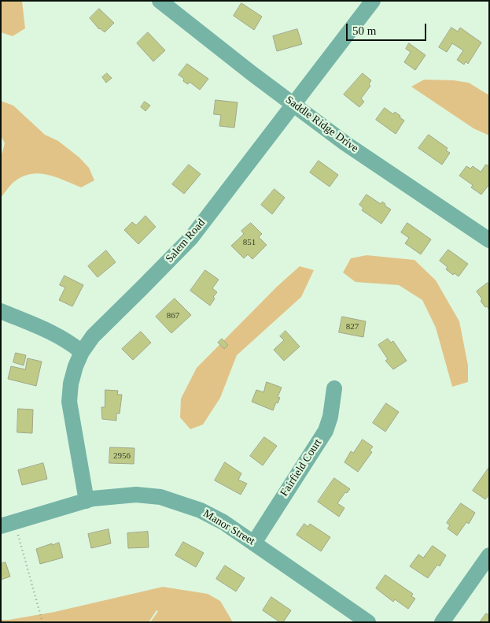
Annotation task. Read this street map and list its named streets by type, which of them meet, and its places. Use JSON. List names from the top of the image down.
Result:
{
  "streets": {
    "street": [
      "Saddle Ridge Drive",
      "Salem Road",
      "Fairfield Court",
      "Manor Street"
    ]
  },
  "crossings": [
    ["Saddle Ridge Drive", "Salem Road"],
    ["Salem Road", "Manor Street"],
    ["Fairfield Court", "Manor Street"]
  ],
  "house_numbers": [
    "851",
    "867",
    "827",
    "2956"
  ],
  "scale_bar": "50 m"
}
